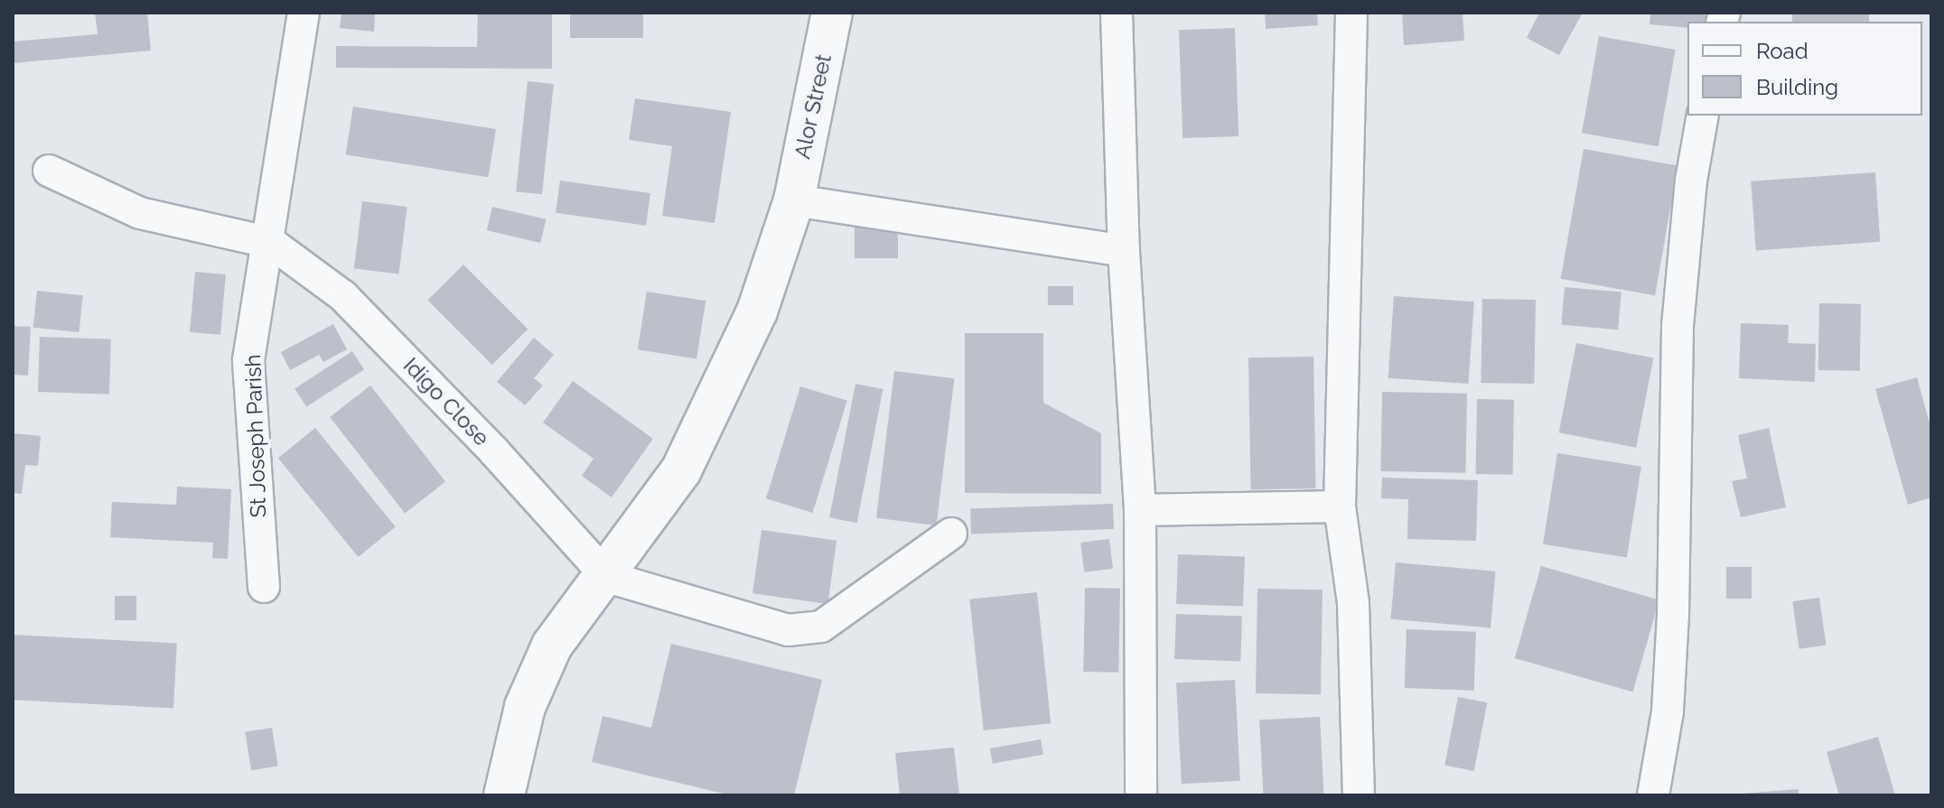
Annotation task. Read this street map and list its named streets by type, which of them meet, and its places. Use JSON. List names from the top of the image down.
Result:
{
  "streets": {
    "street": ["Alor Street", "Idigo Close", "St Joseph Parish"]
  },
  "crossings": [
    ["Alor Street", "Idigo Close"],
    ["Idigo Close", "St Joseph Parish"]
  ],
  "legend": ["Road", "Building"]
}
